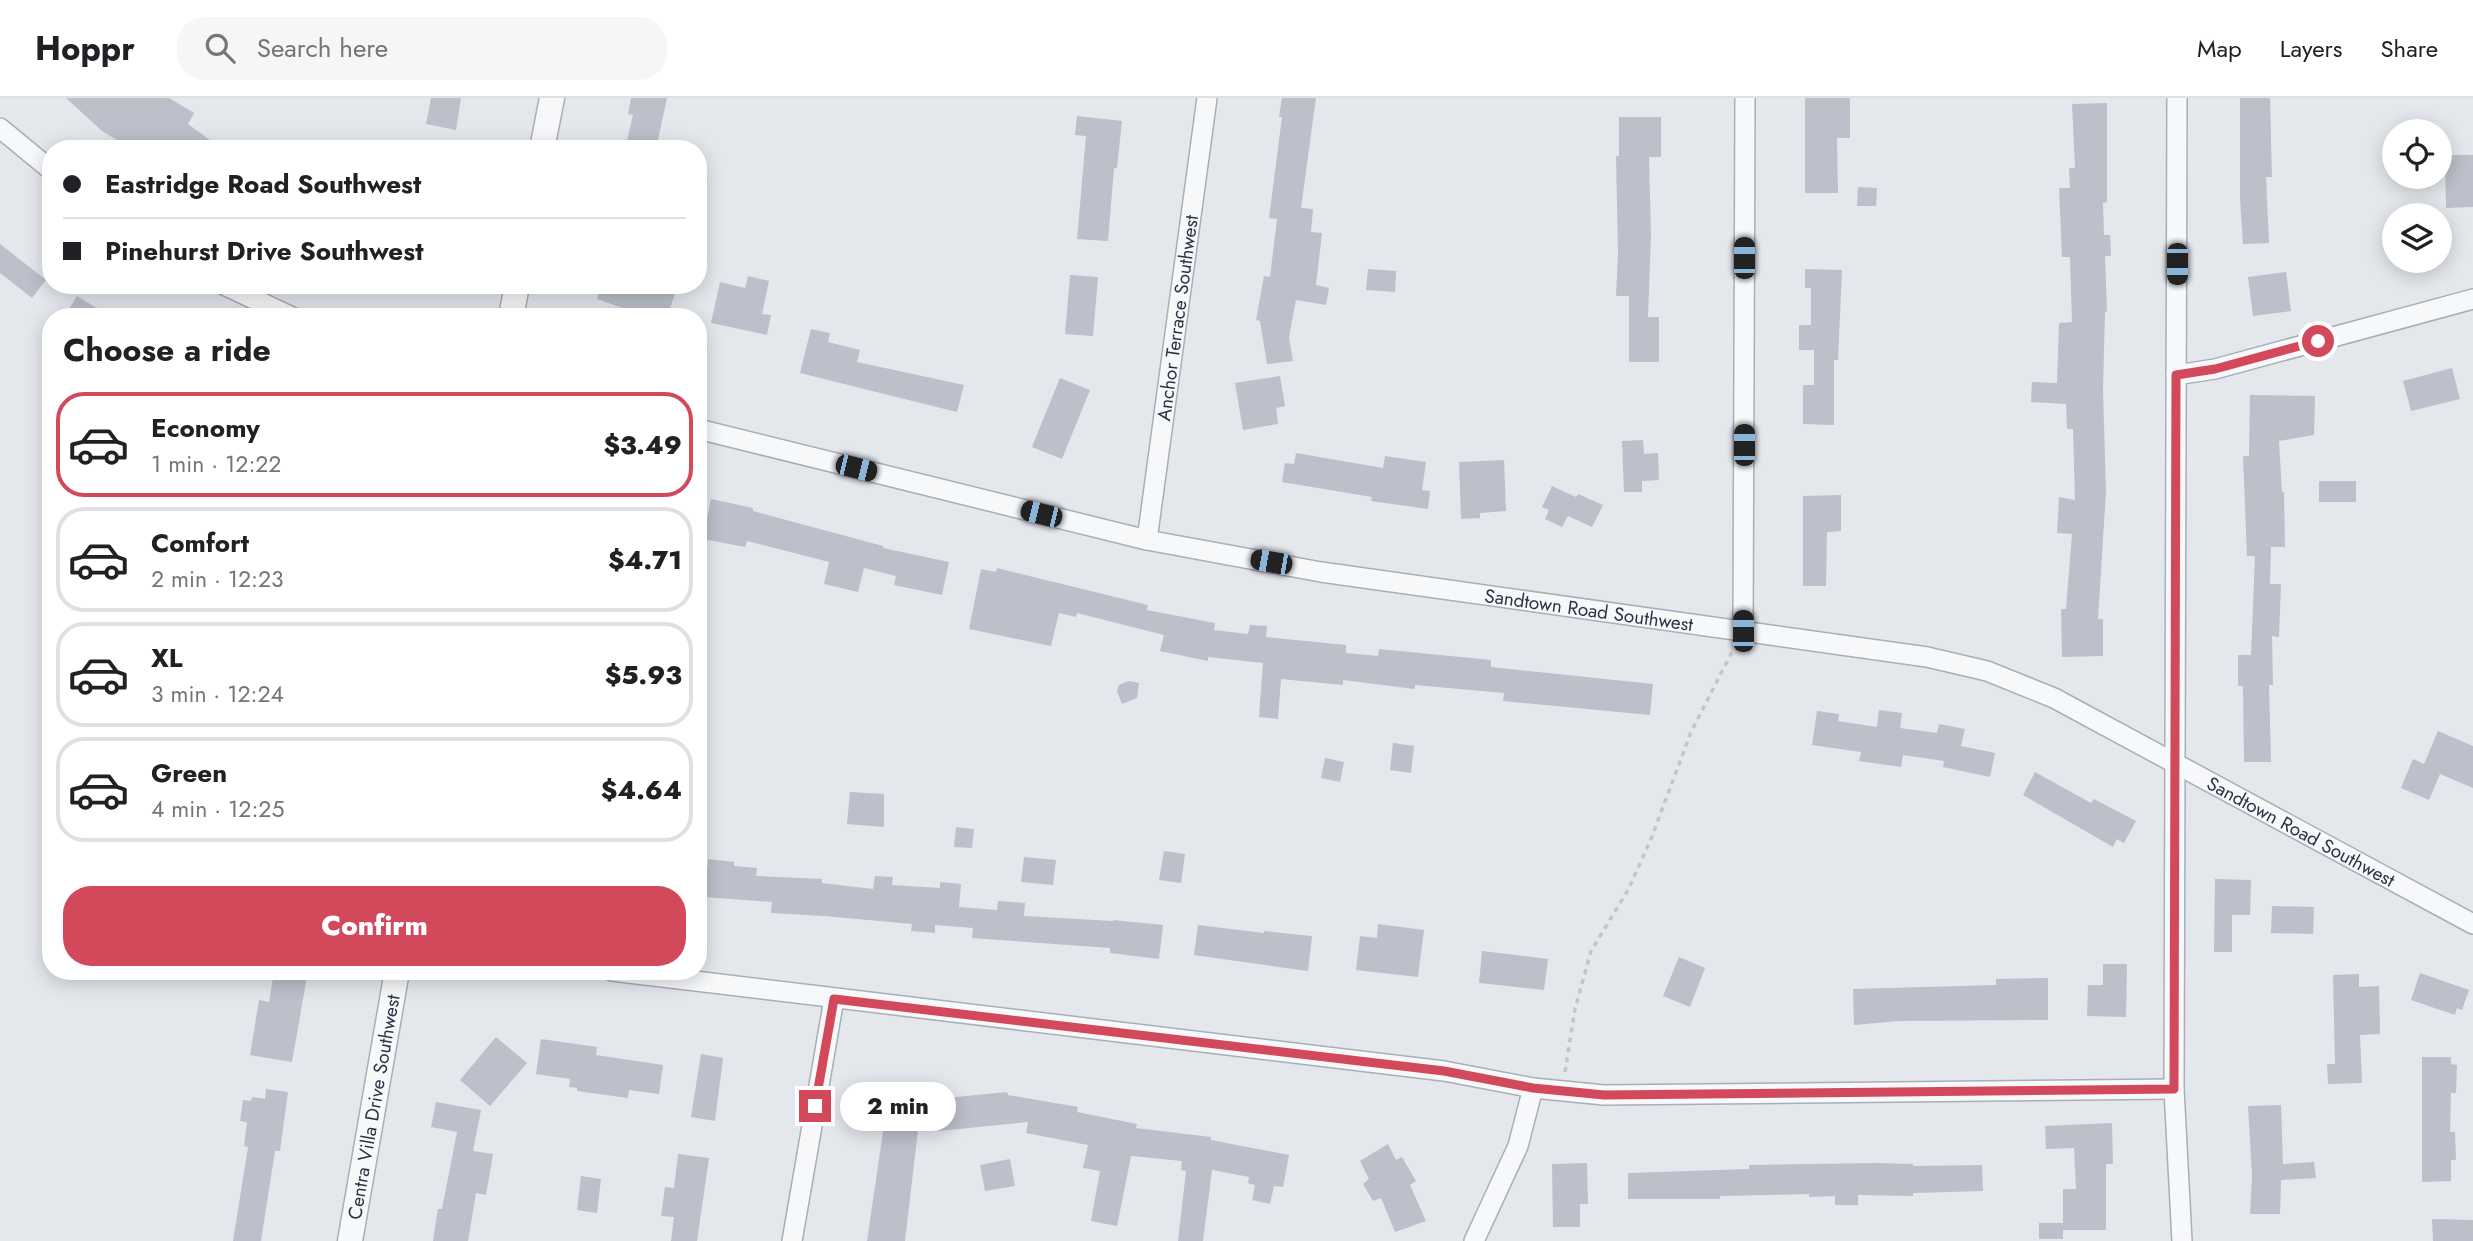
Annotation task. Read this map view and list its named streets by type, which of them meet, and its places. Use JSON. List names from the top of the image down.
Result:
{
  "streets": {
    "street": ["Anchor Terrace Southwest", "Sandtown Road Southwest", "Centra Villa Drive Southwest"]
  },
  "crossings": [
    ["Anchor Terrace Southwest", "Sandtown Road Southwest"]
  ],
  "page": {
    "header": "Hoppr",
    "search": "Search here",
    "nav": ["Map", "Layers", "Share"],
    "banner": ["Eastridge Road Southwest", "Pinehurst Drive Southwest"],
    "heading": "Choose a ride",
    "list": [
      {
        "name": "Economy",
        "note": "1 min · 12:22",
        "value": "$3.49"
      },
      {
        "name": "Comfort",
        "note": "2 min · 12:23",
        "value": "$4.71"
      },
      {
        "name": "XL",
        "note": "3 min · 12:24",
        "value": "$5.93"
      },
      {
        "name": "Green",
        "note": "4 min · 12:25",
        "value": "$4.64"
      }
    ],
    "buttons": "Confirm",
    "bubble": "2 min"
  }
}
